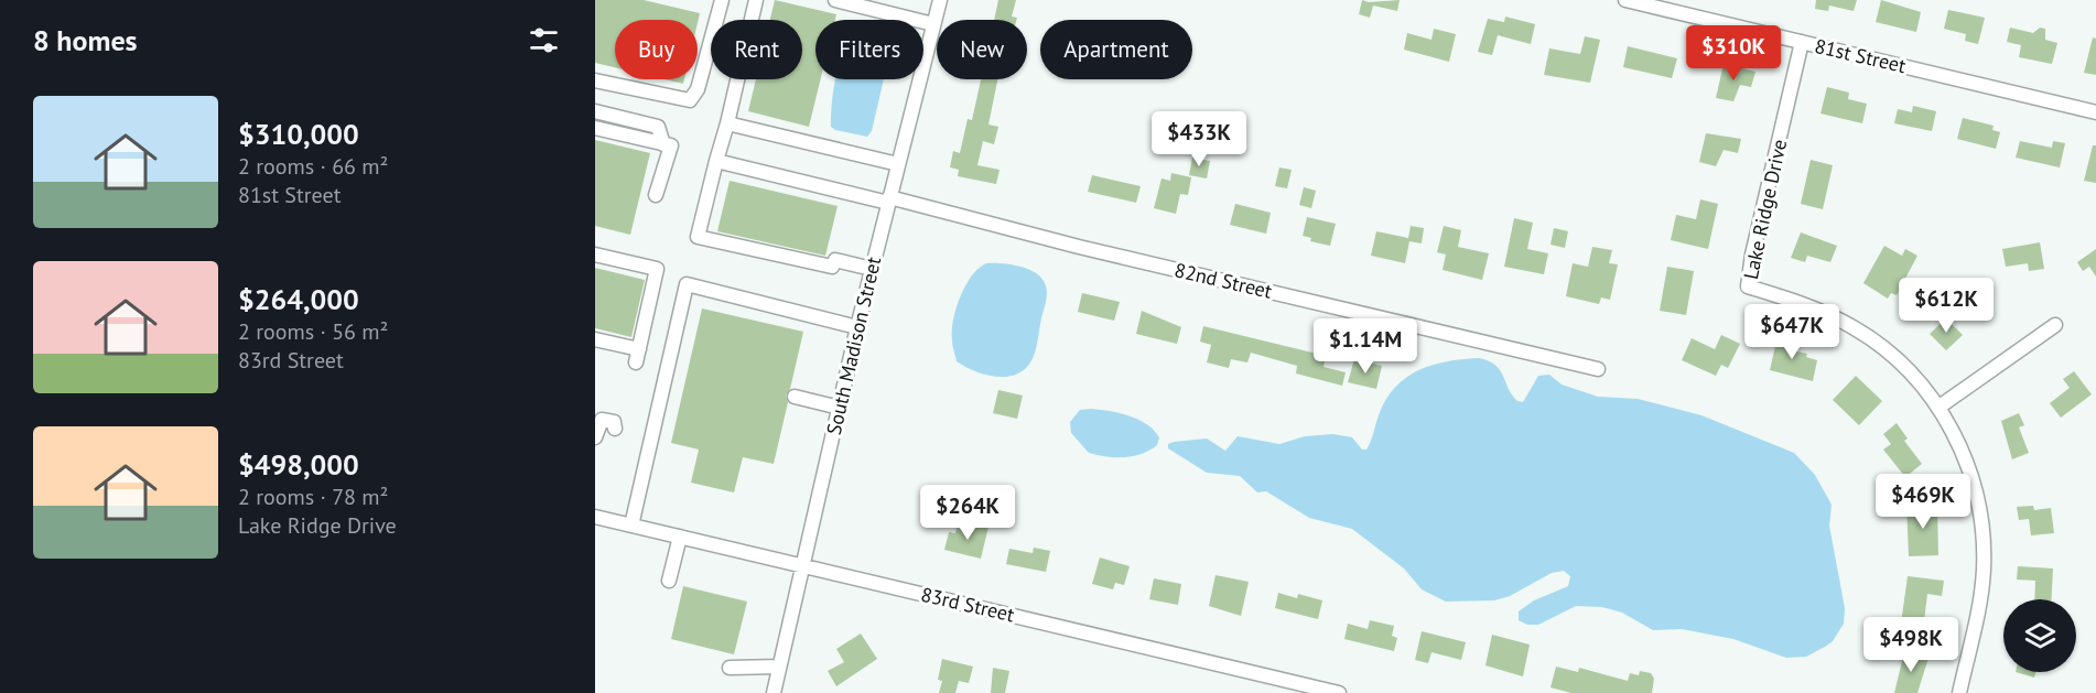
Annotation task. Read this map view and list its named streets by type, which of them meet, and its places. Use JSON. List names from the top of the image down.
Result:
{
  "streets": {
    "street": [
      "81st Street",
      "Lake Ridge Drive",
      "82nd Street",
      "South Madison Street",
      "83rd Street"
    ]
  },
  "crossings": [
    ["81st Street", "Lake Ridge Drive"],
    ["82nd Street", "South Madison Street"],
    ["South Madison Street", "83rd Street"]
  ],
  "page": {
    "heading": "8 homes",
    "chip": [
      "Buy",
      "Rent",
      "Filters",
      "New",
      "Apartment"
    ],
    "price": [
      "$310K",
      "$433K",
      "$612K",
      "$647K",
      "$1.14M",
      "$469K",
      "$264K",
      "$498K"
    ],
    "list": [
      {
        "name": "$310,000",
        "note": "2 rooms · 66 m² · 81st Street"
      },
      {
        "name": "$264,000",
        "note": "2 rooms · 56 m² · 83rd Street"
      },
      {
        "name": "$498,000",
        "note": "2 rooms · 78 m² · Lake Ridge Drive"
      }
    ]
  }
}
